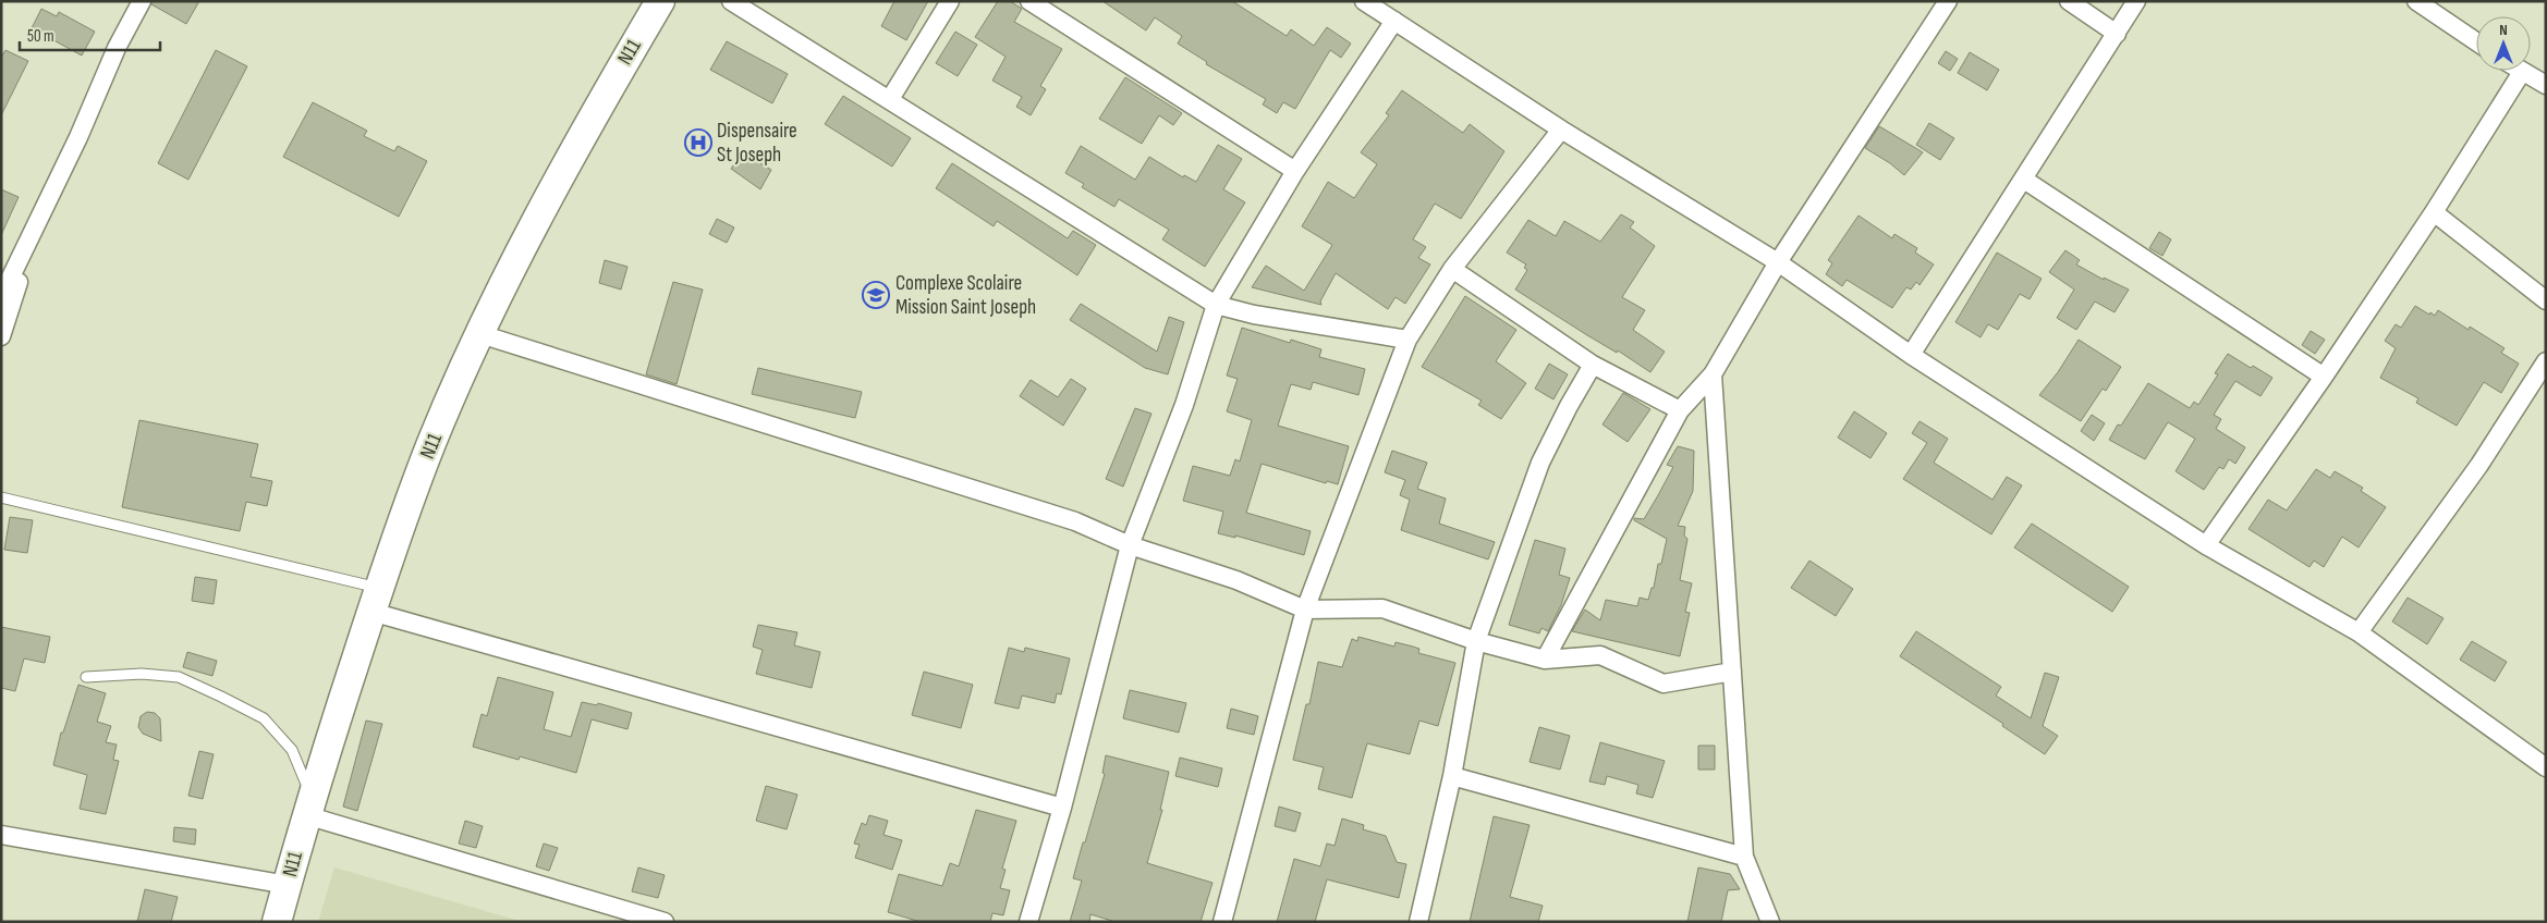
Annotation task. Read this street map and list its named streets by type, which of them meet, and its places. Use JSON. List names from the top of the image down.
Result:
{
  "streets": {
    "main road": ["N11"]
  },
  "places": {
    "hospital": ["Dispensaire St Joseph"],
    "school or university": ["Complexe Scolaire Mission Saint Joseph"]
  },
  "scale_bar": "50 m",
  "north": "top"
}
